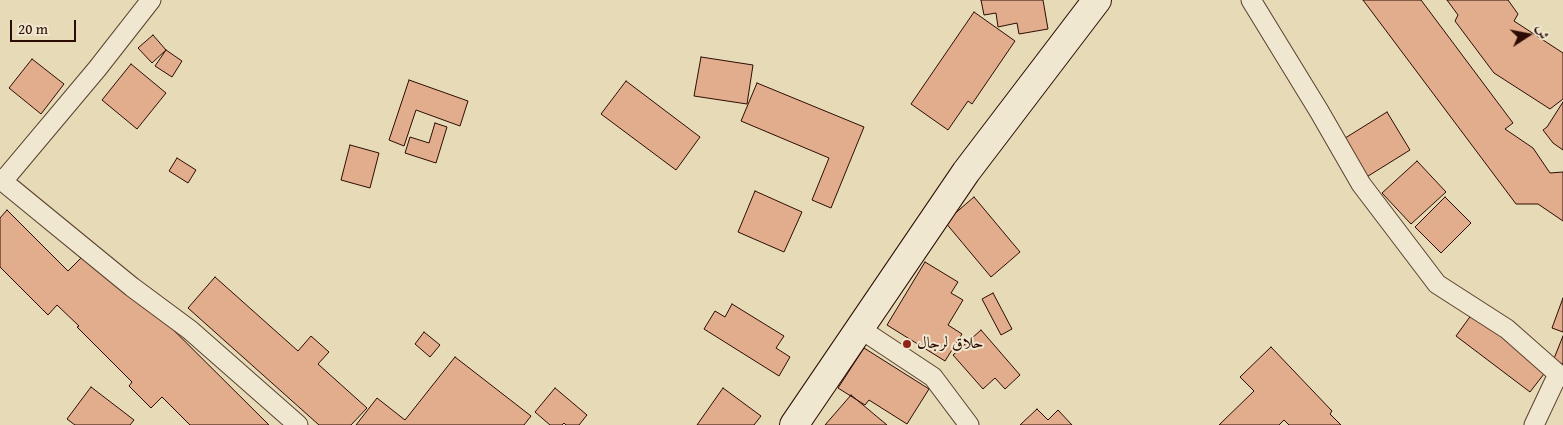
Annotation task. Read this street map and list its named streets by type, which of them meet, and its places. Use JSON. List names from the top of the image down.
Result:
{
  "places": ["حلاق لرجال"],
  "scale_bar": "20 m",
  "north": "right"
}
